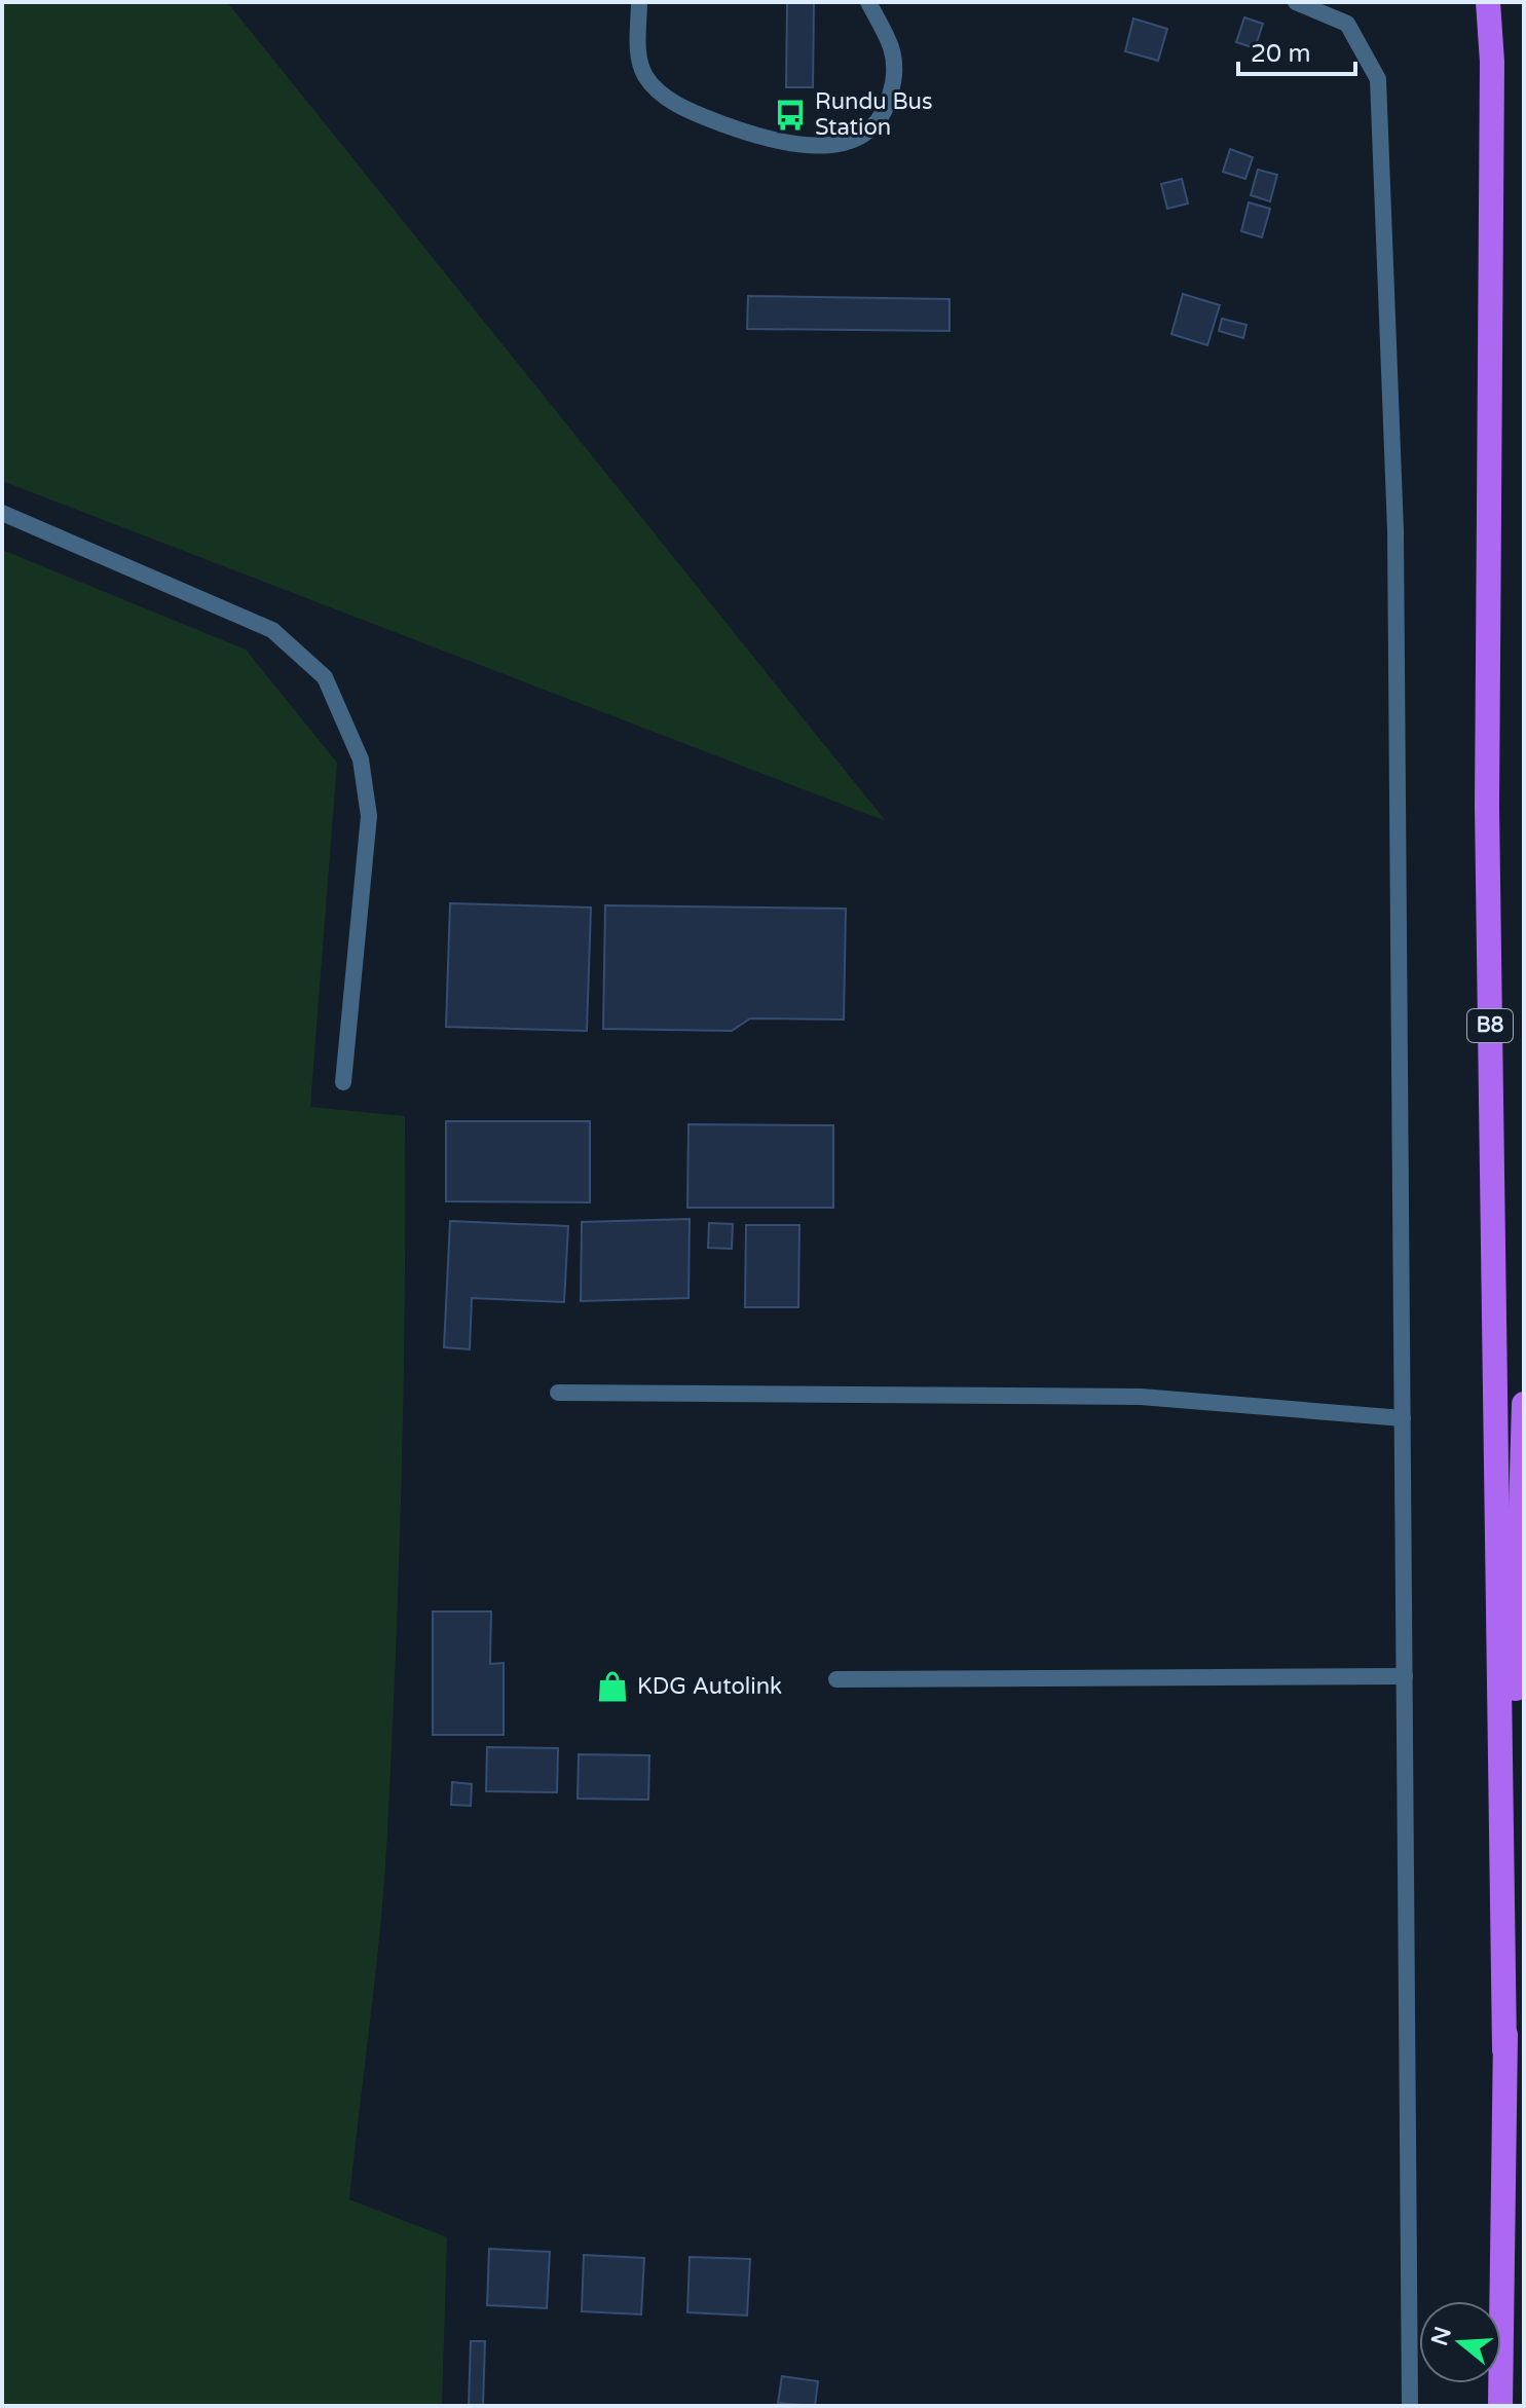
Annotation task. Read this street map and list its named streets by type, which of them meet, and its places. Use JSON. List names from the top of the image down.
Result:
{
  "streets": {
    "highway": ["B8"]
  },
  "places": {
    "bus stop": ["Rundu Bus Station"],
    "shop": ["KDG Autolink"]
  },
  "scale_bar": "20 m",
  "north": "left"
}
